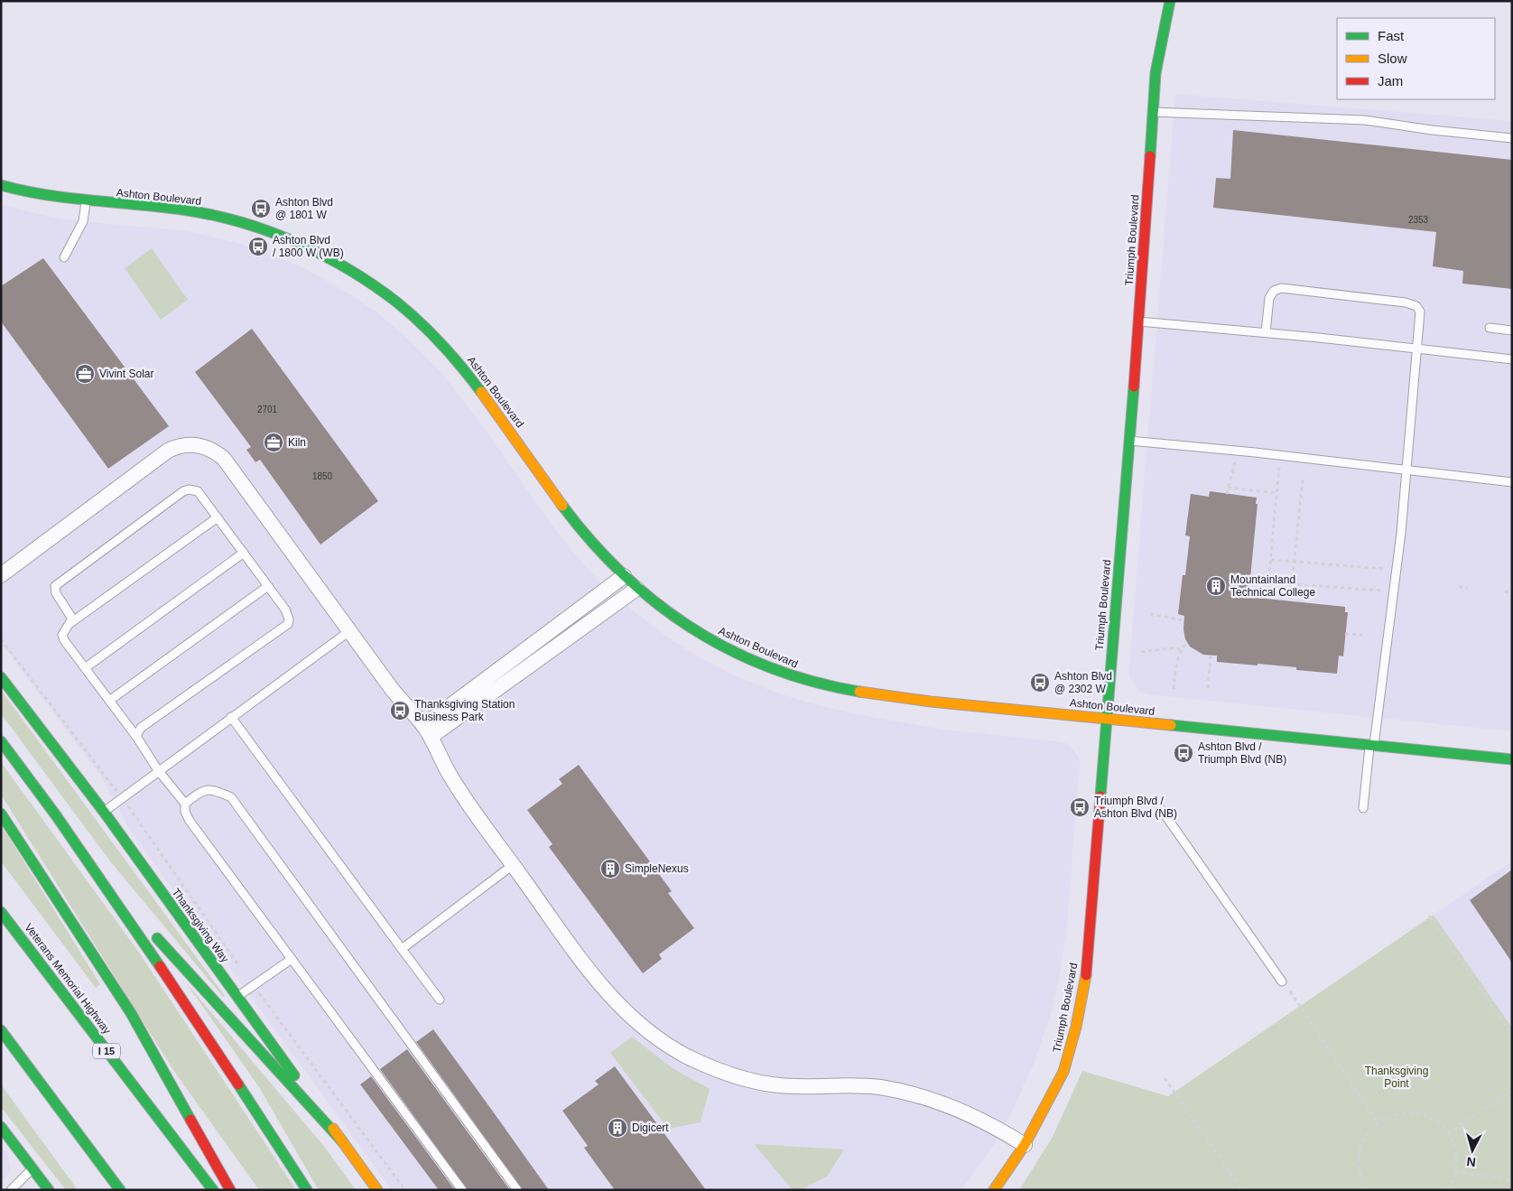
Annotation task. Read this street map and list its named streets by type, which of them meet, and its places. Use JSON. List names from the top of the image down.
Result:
{
  "streets": {
    "main road": [
      "Ashton Boulevard",
      "Triumph Boulevard",
      "Thanksgiving Way",
      "Veterans Memorial Highway",
      "I 15"
    ]
  },
  "crossings": [
    ["Ashton Boulevard", "Triumph Boulevard"]
  ],
  "parks": ["Thanksgiving Point"],
  "places": {
    "bus stop": [
      "Ashton Blvd @ 1801 W",
      "Ashton Blvd / 1800 W (WB)",
      "Ashton Blvd @ 2302 W",
      "Thanksgiving Station Business Park",
      "Ashton Blvd / Triumph Blvd (NB)",
      "Triumph Blvd / Ashton Blvd (NB)"
    ],
    "office": ["Vivint Solar", "Kiln"],
    "building": ["Mountainland Technical College", "SimpleNexus", "Digicert"]
  },
  "house_numbers": ["2353", "2701", "1850"],
  "legend": ["Fast", "Slow", "Jam"],
  "north": "bottom"
}
